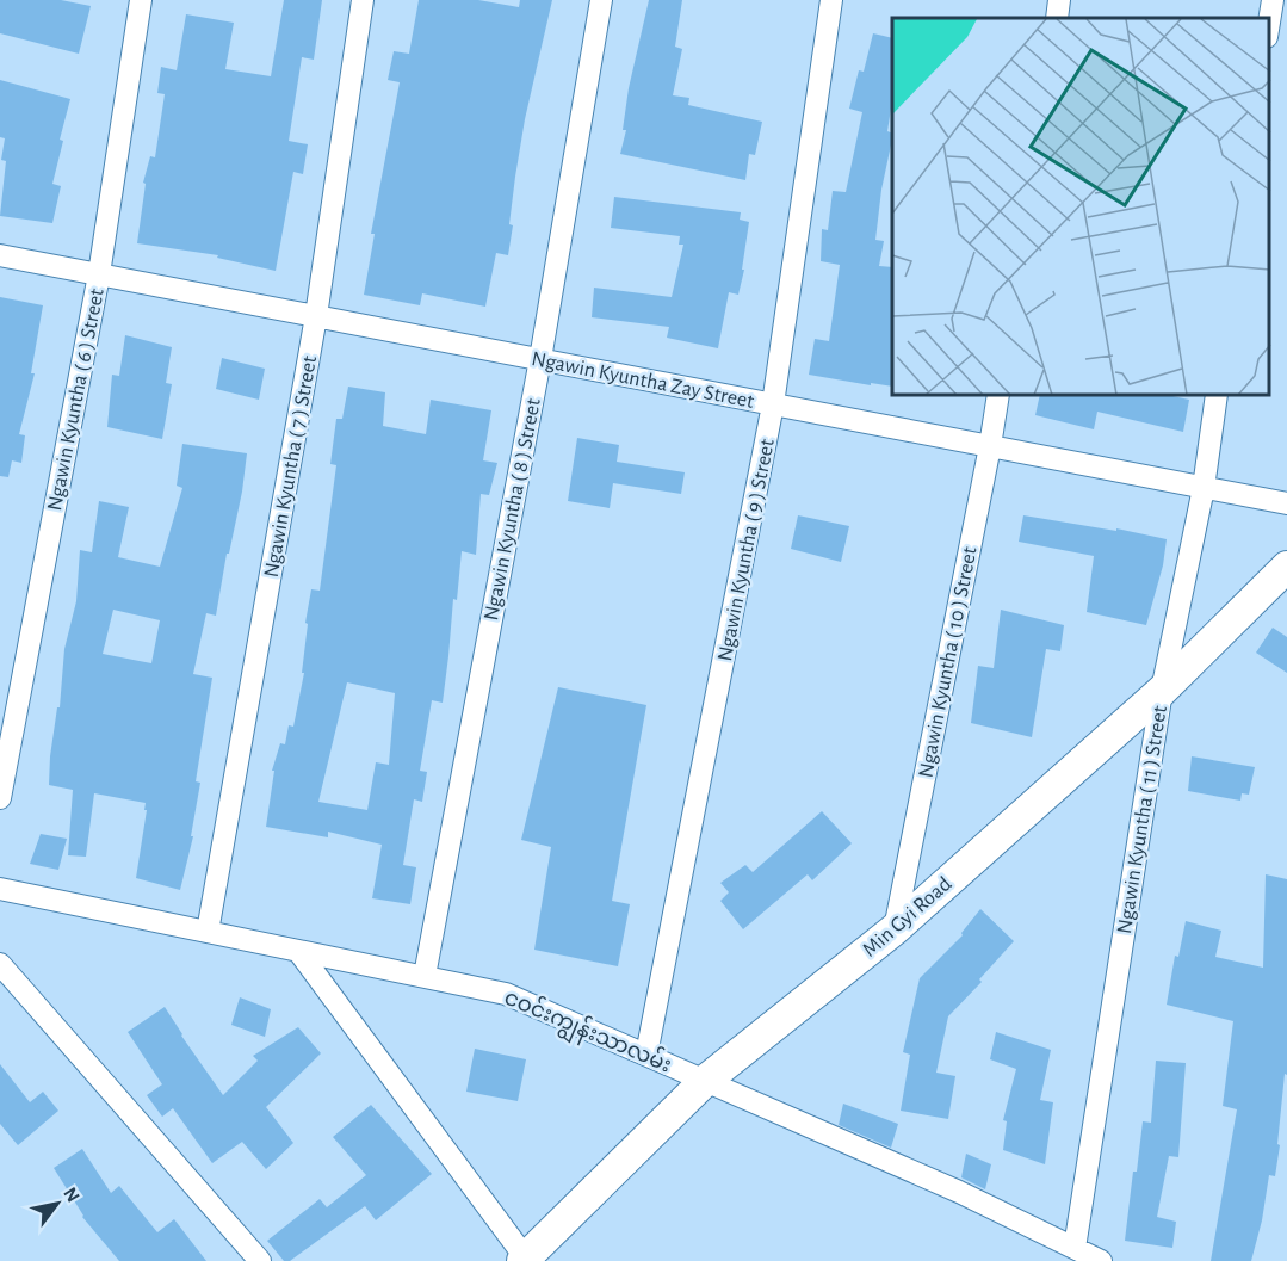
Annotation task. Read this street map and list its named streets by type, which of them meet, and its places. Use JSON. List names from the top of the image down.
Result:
{
  "streets": {
    "main road": ["Min Gyi Road"],
    "street": [
      "Ngawin Kyuntha Zay Street",
      "Ngawin Kyuntha ( 6 ) Street",
      "Ngawin Kyuntha ( 7 ) Street",
      "Ngawin Kyuntha ( 8 ) Street",
      "Ngawin Kyuntha ( 9 ) Street",
      "Ngawin Kyuntha ( 10 ) Street",
      "Ngawin Kyuntha ( 11 ) Street",
      "ငဝင်းကျွန်းသာလမ်း"
    ]
  },
  "crossings": [
    ["Ngawin Kyuntha Zay Street", "Ngawin Kyuntha ( 6 ) Street"],
    ["Ngawin Kyuntha Zay Street", "Ngawin Kyuntha ( 7 ) Street"],
    ["Ngawin Kyuntha Zay Street", "Ngawin Kyuntha ( 8 ) Street"],
    ["Ngawin Kyuntha Zay Street", "Ngawin Kyuntha ( 9 ) Street"],
    ["Ngawin Kyuntha Zay Street", "Ngawin Kyuntha ( 10 ) Street"],
    ["Ngawin Kyuntha Zay Street", "Ngawin Kyuntha ( 11 ) Street"],
    ["Ngawin Kyuntha ( 7 ) Street", "ငဝင်းကျွန်းသာလမ်း"],
    ["Ngawin Kyuntha ( 8 ) Street", "ငဝင်းကျွန်းသာလမ်း"],
    ["Ngawin Kyuntha ( 9 ) Street", "ငဝင်းကျွန်းသာလမ်း"],
    ["Ngawin Kyuntha ( 10 ) Street", "Min Gyi Road"],
    ["Ngawin Kyuntha ( 11 ) Street", "Min Gyi Road"],
    ["Ngawin Kyuntha ( 11 ) Street", "ငဝင်းကျွန်းသာလမ်း"],
    ["Min Gyi Road", "ငဝင်းကျွန်းသာလမ်း"]
  ],
  "north": "top right"
}
